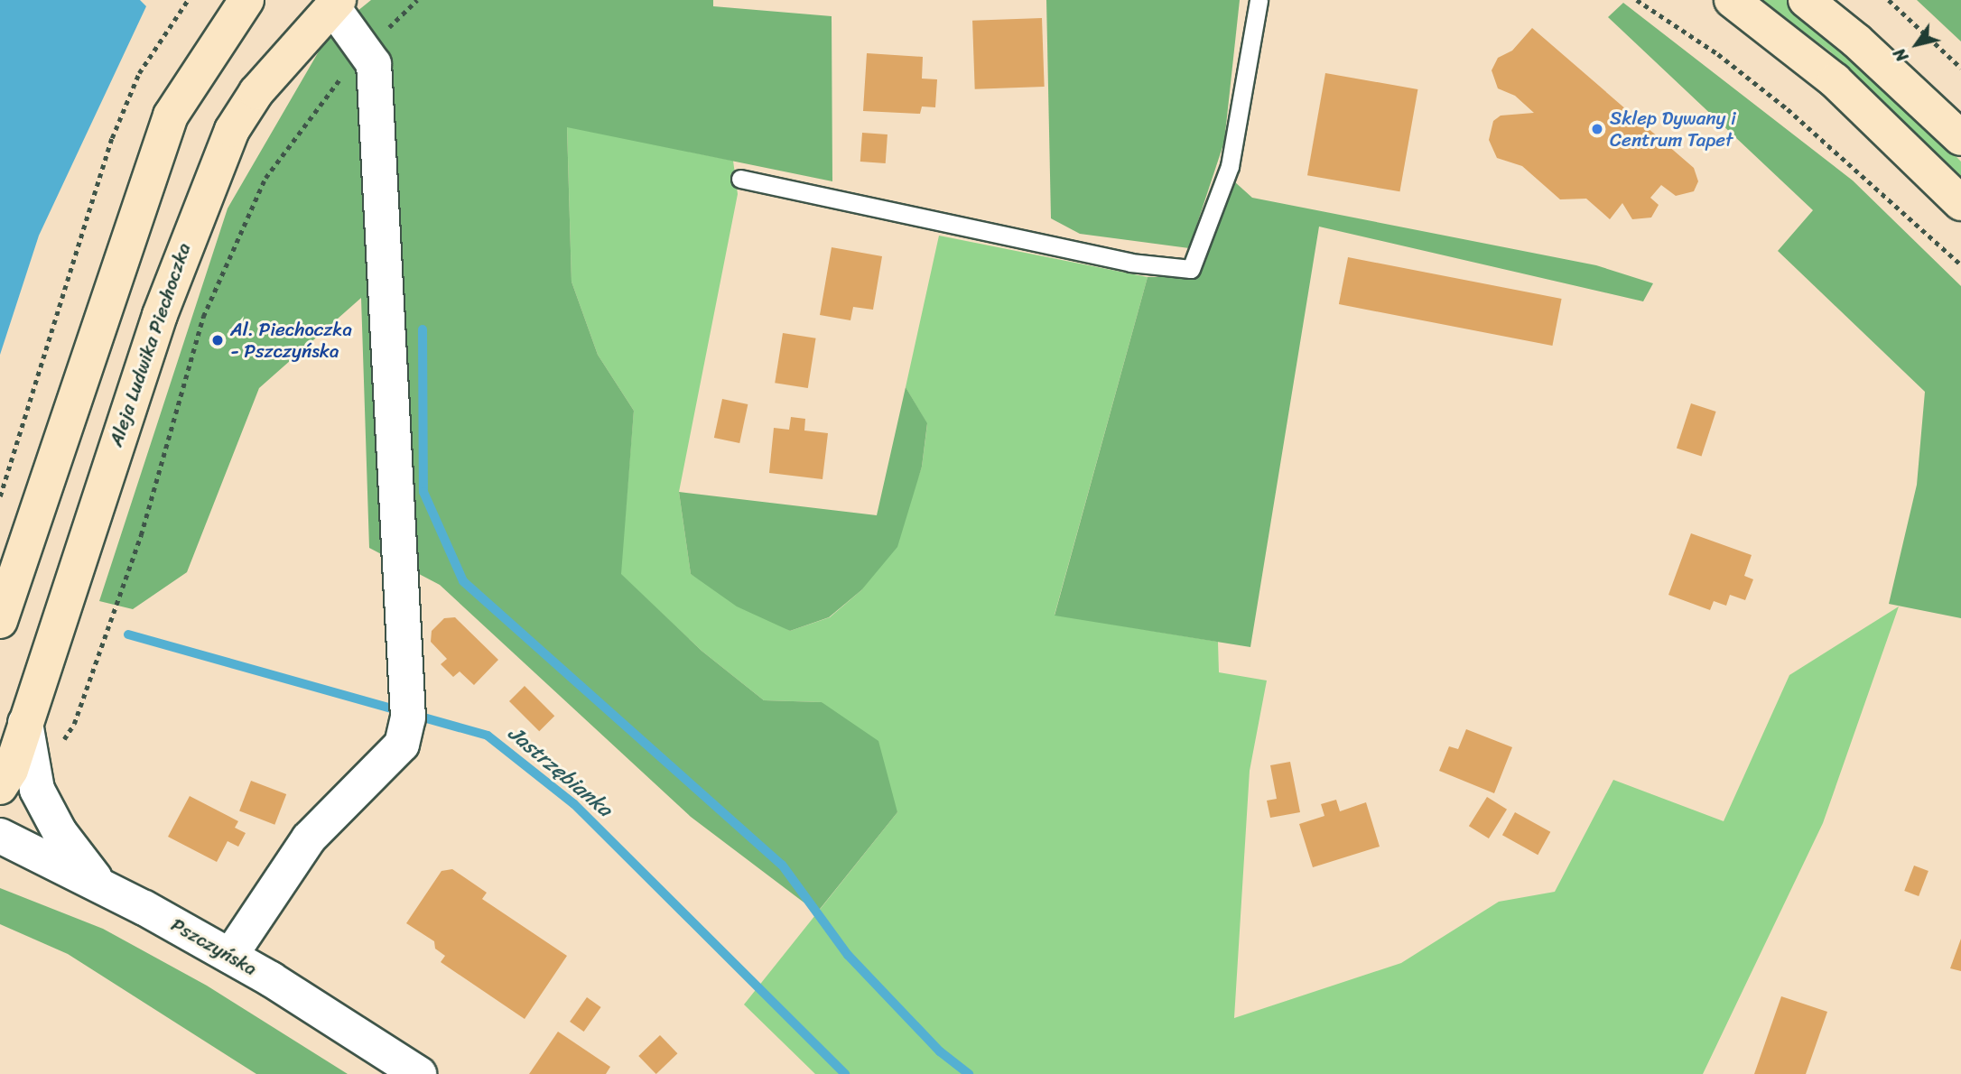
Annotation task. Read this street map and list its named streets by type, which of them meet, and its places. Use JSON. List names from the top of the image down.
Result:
{
  "streets": {
    "main road": ["Aleja Ludwika Piechoczka"],
    "street": ["Pszczyńska"]
  },
  "water": ["Jastrzębianka"],
  "places": ["Sklep Dywany i Centrum Tapet", "Al. Piechoczka - Pszczyńska"],
  "north": "bottom left"
}
